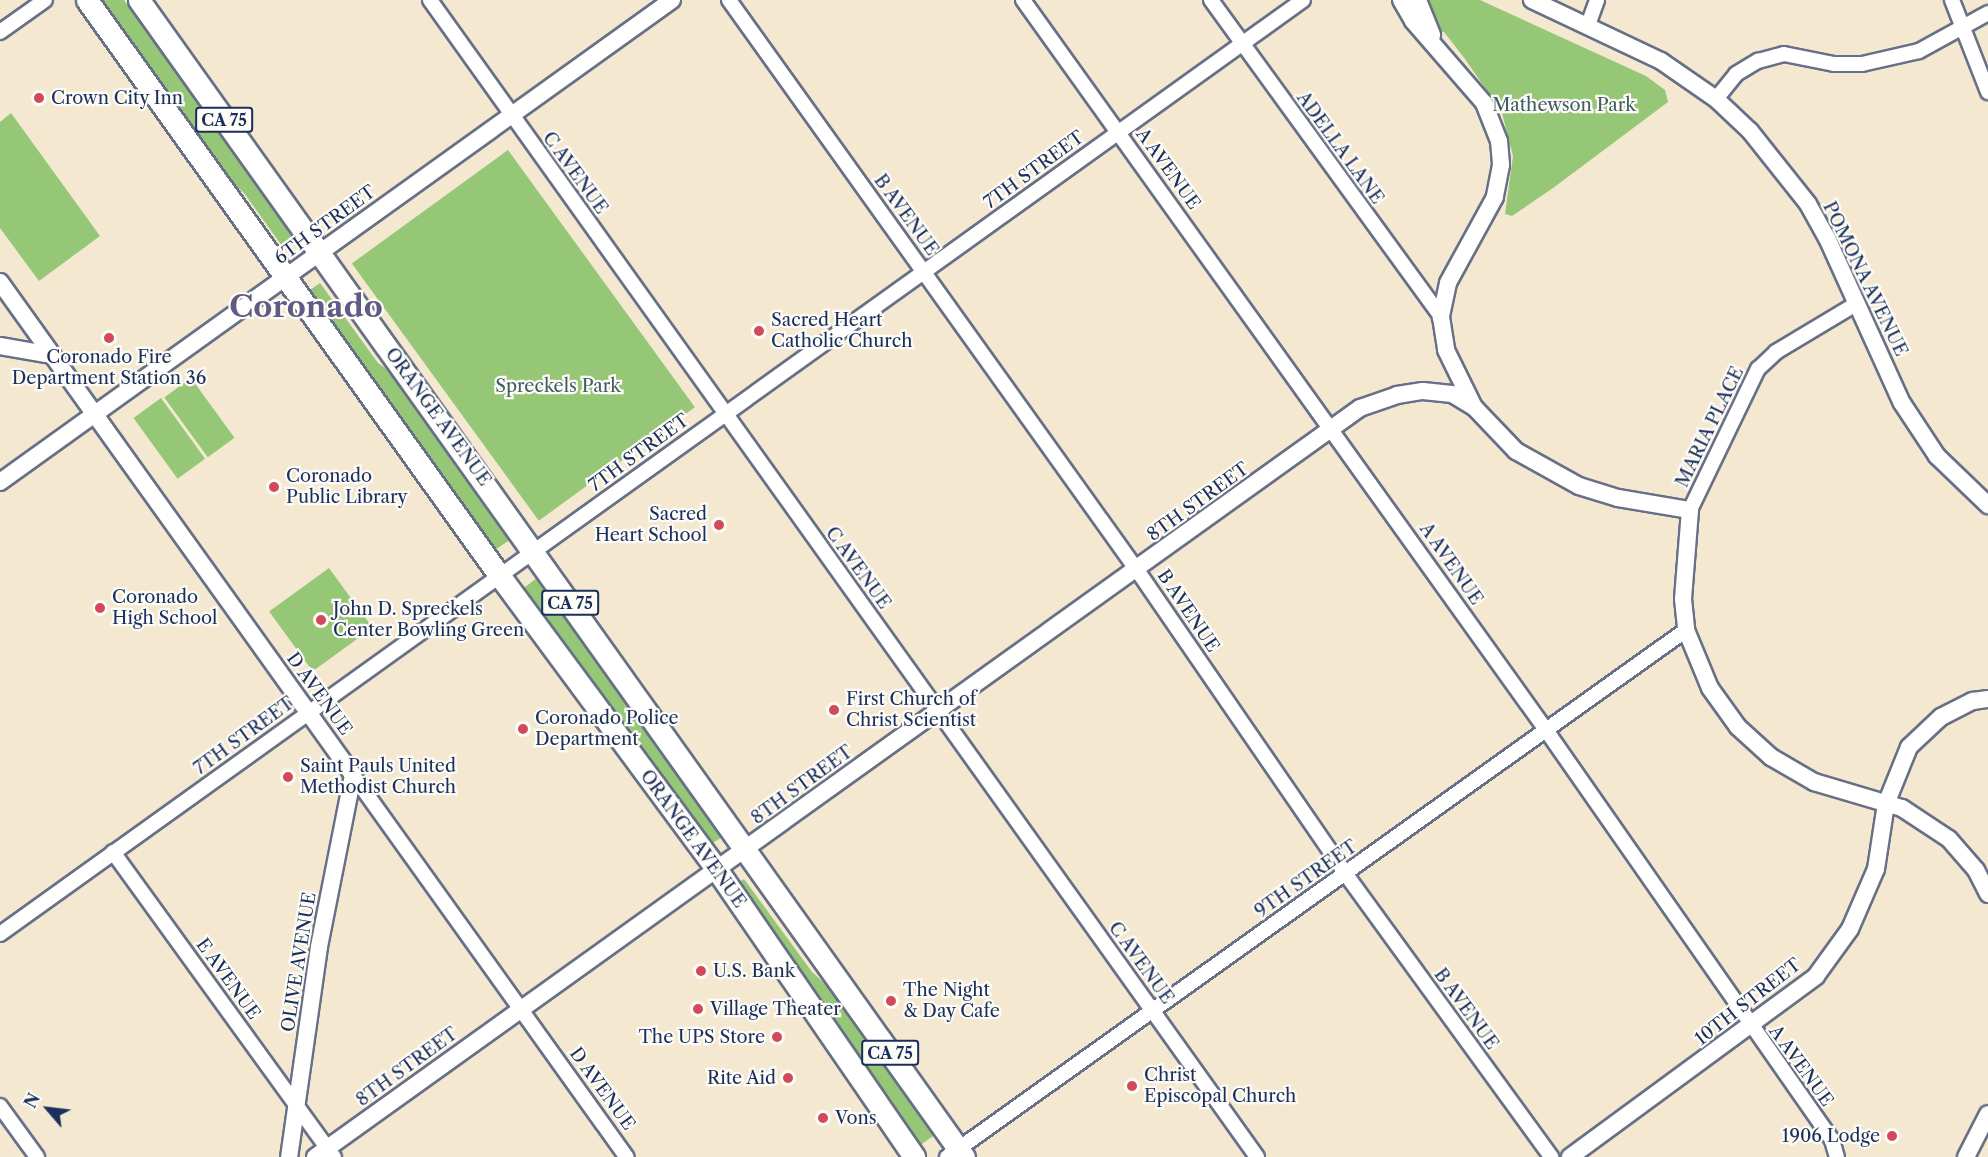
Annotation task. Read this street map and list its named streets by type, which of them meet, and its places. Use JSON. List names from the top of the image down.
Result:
{
  "streets": {
    "highway": ["CA 75", "ORANGE AVENUE"],
    "street": [
      "ADELLA LANE",
      "A AVENUE",
      "7TH STREET",
      "C AVENUE",
      "B AVENUE",
      "6TH STREET",
      "POMONA AVENUE",
      "MARIA PLACE",
      "8TH STREET",
      "D AVENUE",
      "9TH STREET",
      "OLIVE AVENUE",
      "E AVENUE",
      "10TH STREET"
    ]
  },
  "crossings": [
    ["ADELLA LANE", "7TH STREET"],
    ["A AVENUE", "7TH STREET"],
    ["A AVENUE", "8TH STREET"],
    ["A AVENUE", "9TH STREET"],
    ["A AVENUE", "10TH STREET"],
    ["7TH STREET", "C AVENUE"],
    ["7TH STREET", "B AVENUE"],
    ["7TH STREET", "ORANGE AVENUE"],
    ["7TH STREET", "D AVENUE"],
    ["7TH STREET", "E AVENUE"],
    ["C AVENUE", "6TH STREET"],
    ["C AVENUE", "8TH STREET"],
    ["C AVENUE", "9TH STREET"],
    ["B AVENUE", "8TH STREET"],
    ["B AVENUE", "9TH STREET"],
    ["6TH STREET", "ORANGE AVENUE"],
    ["6TH STREET", "D AVENUE"],
    ["POMONA AVENUE", "MARIA PLACE"],
    ["ORANGE AVENUE", "8TH STREET"],
    ["ORANGE AVENUE", "9TH STREET"],
    ["8TH STREET", "D AVENUE"],
    ["8TH STREET", "E AVENUE"],
    ["D AVENUE", "OLIVE AVENUE"],
    ["OLIVE AVENUE", "E AVENUE"]
  ],
  "districts": ["Coronado"],
  "parks": ["Mathewson Park", "Spreckels Park"],
  "places": [
    "Crown City Inn",
    "Sacred Heart Catholic Church",
    "Coronado Fire Department Station 36",
    "Coronado Public Library",
    "Sacred Heart School",
    "Coronado High School",
    "John D. Spreckels Center Bowling Green",
    "First Church of Christ Scientist",
    "Coronado Police Department",
    "Saint Pauls United Methodist Church",
    "U.S. Bank",
    "The Night & Day Cafe",
    "Village Theater",
    "The UPS Store",
    "Rite Aid",
    "Christ Episcopal Church",
    "Vons",
    "1906 Lodge"
  ],
  "north": "top left"
}
